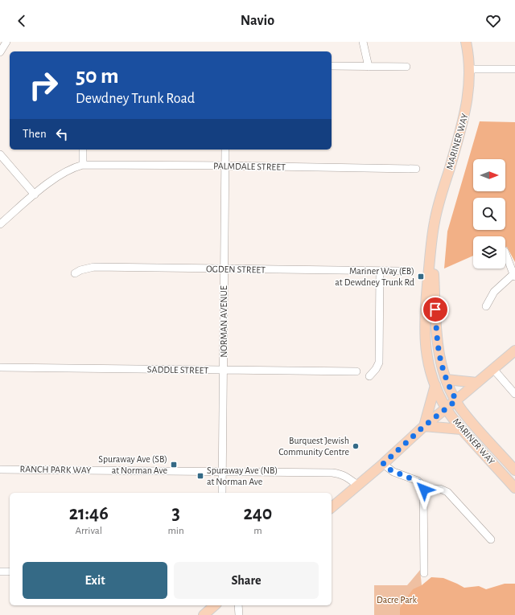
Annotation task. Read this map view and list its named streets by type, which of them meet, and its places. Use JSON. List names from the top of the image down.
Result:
{
  "streets": {
    "main road": ["MARINER WAY"],
    "street": [
      "PALMDALE STREET",
      "OGDEN STREET",
      "NORMAN AVENUE",
      "SADDLE STREET",
      "RANCH PARK WAY"
    ]
  },
  "crossings": [
    ["PALMDALE STREET", "NORMAN AVENUE"],
    ["OGDEN STREET", "NORMAN AVENUE"],
    ["NORMAN AVENUE", "SADDLE STREET"],
    ["NORMAN AVENUE", "RANCH PARK WAY"]
  ],
  "parks": ["Dacre Park"],
  "places": {
    "transit": ["Mariner Way (EB) at Dewdney Trunk Rd", "Spuraway Ave (SB) at Norman Ave", "Spuraway Ave (NB) at Norman Ave"],
    "other": ["Burquest Jewish Community Centre"]
  },
  "north": "right",
  "page": {
    "header": "Navio",
    "turn": ["50 m", "Dewdney Trunk Road"],
    "then": "Then",
    "eta": [
      "21:46",
      "Arrival",
      "3",
      "min",
      "240",
      "m"
    ],
    "buttons": ["Exit", "Share"]
  }
}
